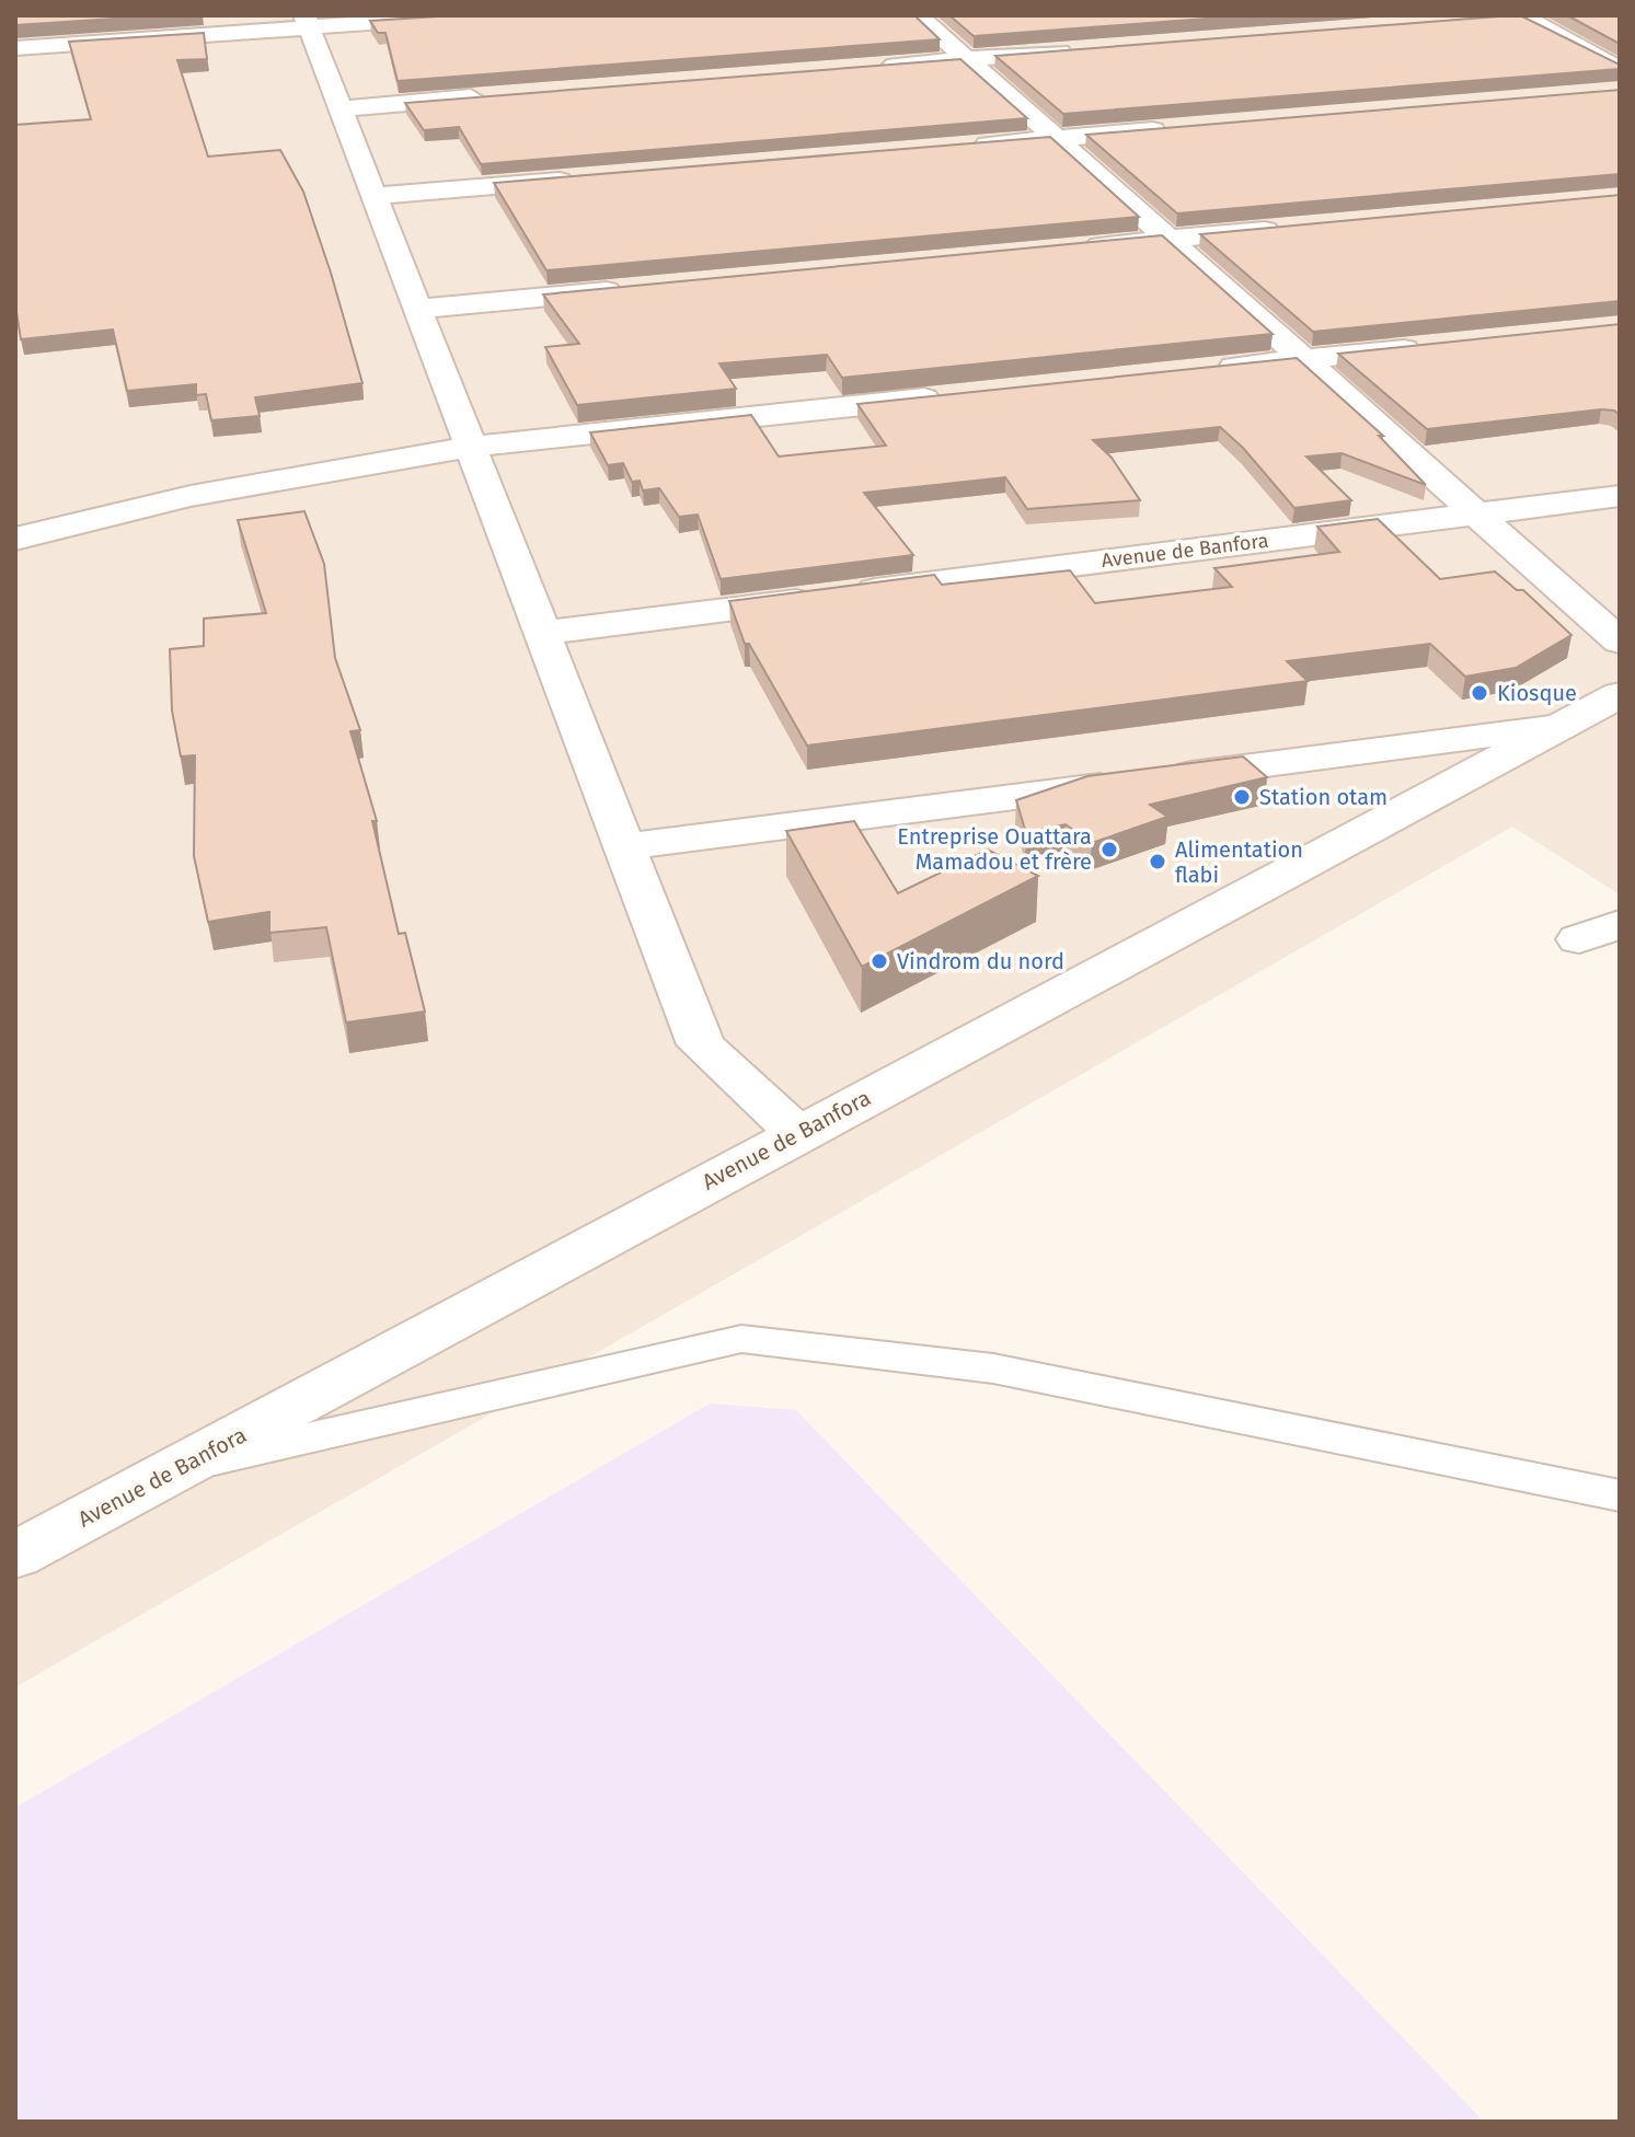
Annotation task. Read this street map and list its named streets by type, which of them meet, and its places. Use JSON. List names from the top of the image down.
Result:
{
  "streets": {
    "street": ["Avenue de Banfora"]
  },
  "places": [
    "Kiosque",
    "Station otam",
    "Entreprise Ouattara Mamadou et frère",
    "Alimentation flabi",
    "Vindrom du nord"
  ]
}
